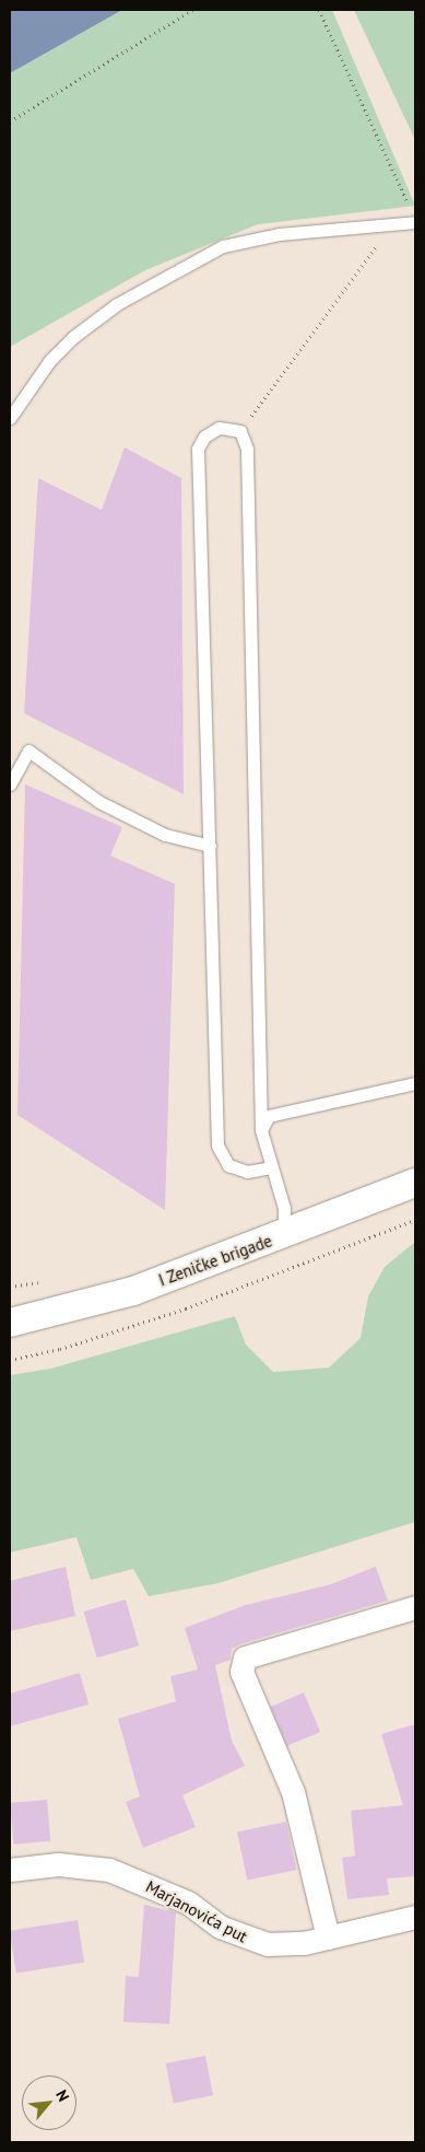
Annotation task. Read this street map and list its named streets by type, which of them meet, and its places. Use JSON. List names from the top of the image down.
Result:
{
  "streets": {
    "street": ["I Zeničke brigade", "Marjanovića put"]
  },
  "north": "top right"
}
